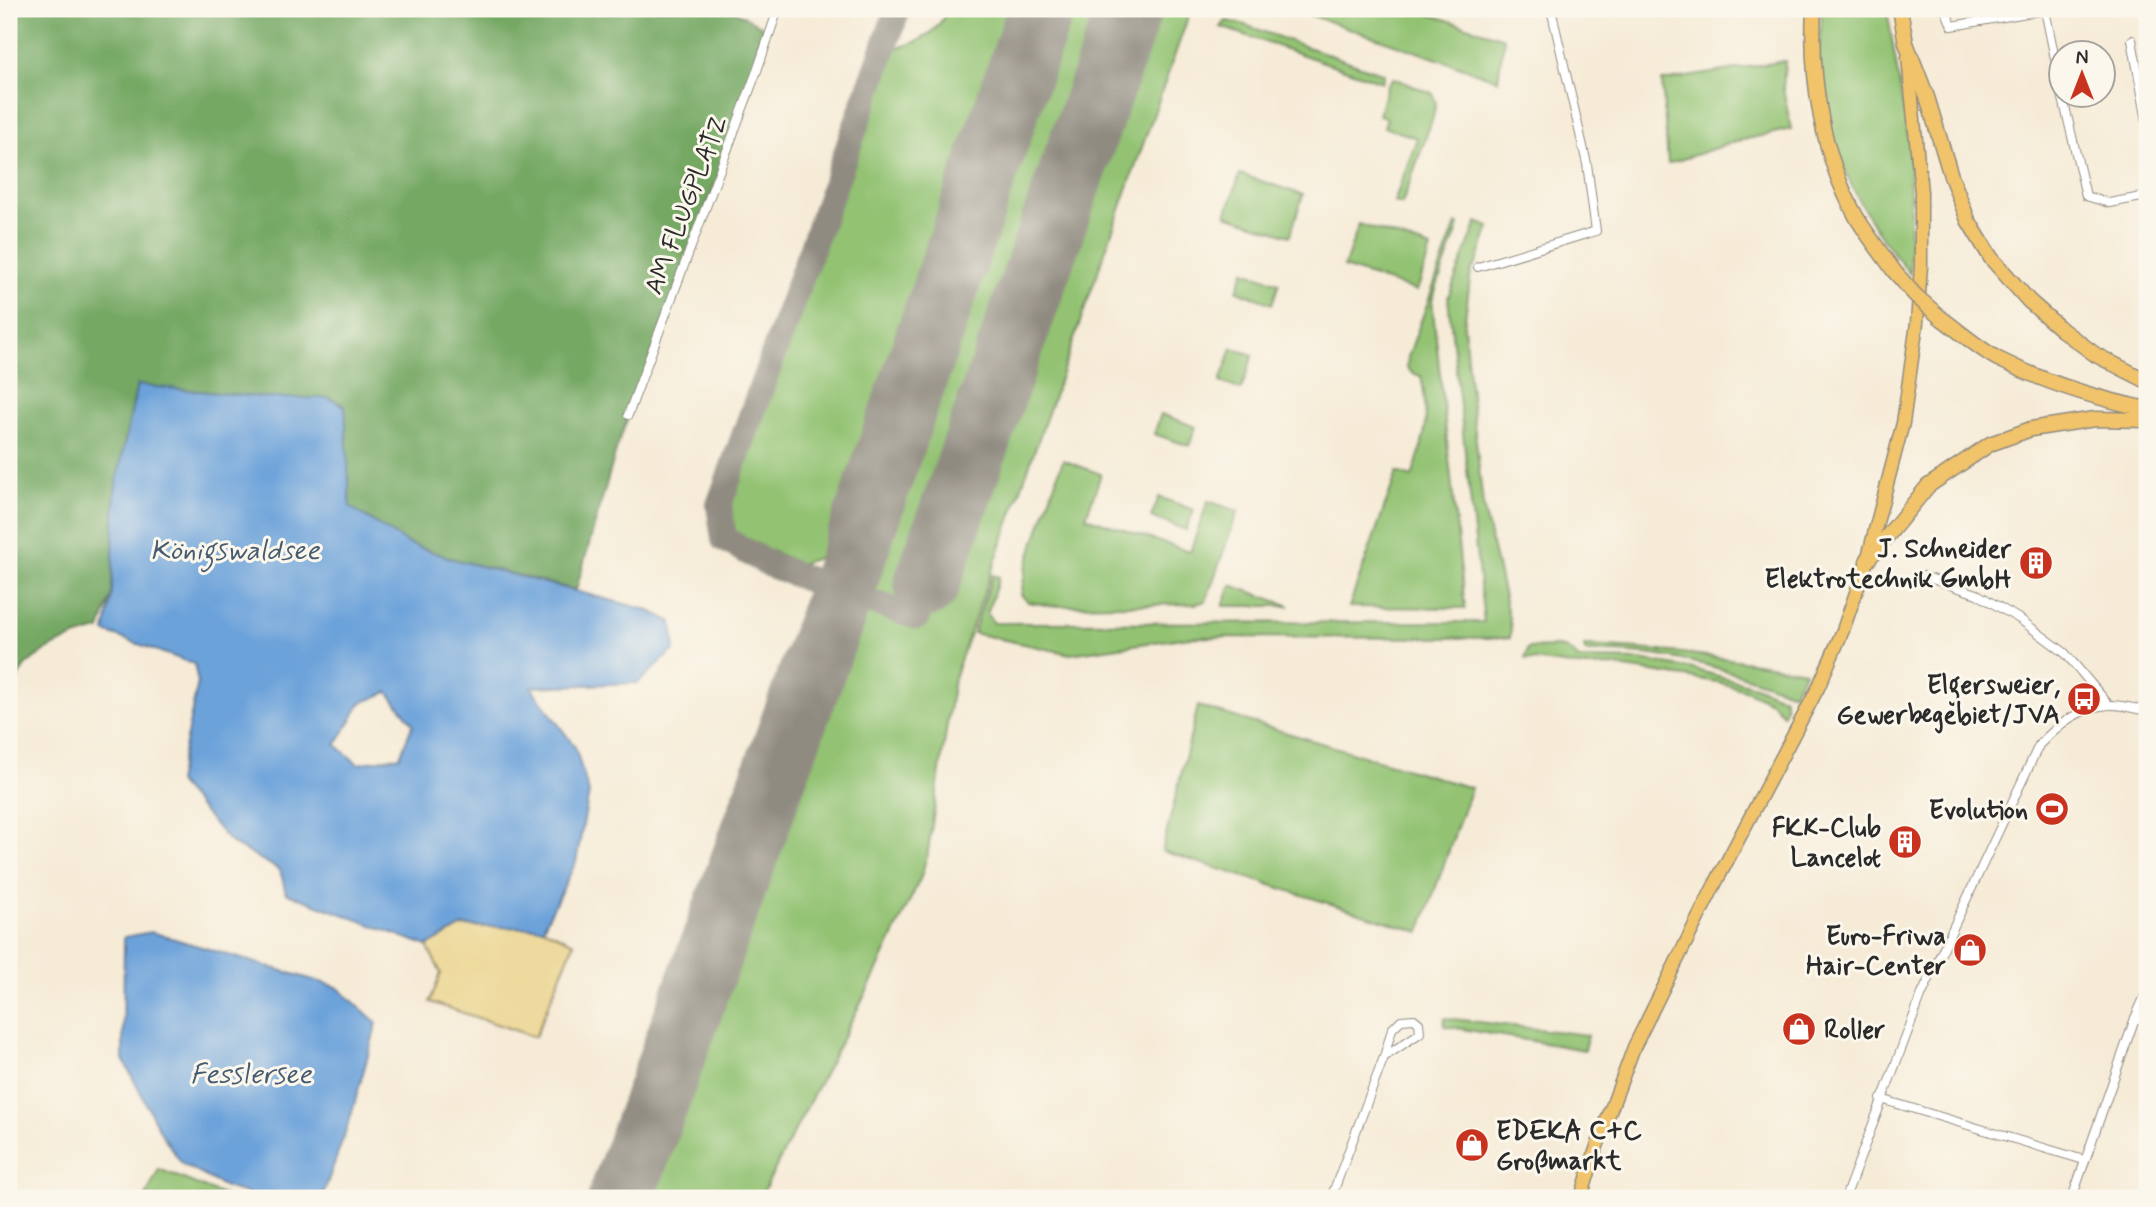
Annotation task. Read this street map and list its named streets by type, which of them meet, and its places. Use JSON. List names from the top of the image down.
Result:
{
  "streets": {
    "street": ["AM FLUGPLATZ"]
  },
  "water": ["Königswaldsee", "Fesslersee"],
  "places": {
    "building": ["J. Schneider Elektrotechnik GmbH", "FKK-Club Lancelot"],
    "bus stop": ["Elgersweier, Gewerbegebiet/JVA"],
    "sports": ["Evolution"],
    "shop": ["Euro-Friwa Hair-Center", "Roller", "EDEKA C+C Großmarkt"]
  },
  "north": "top"
}
